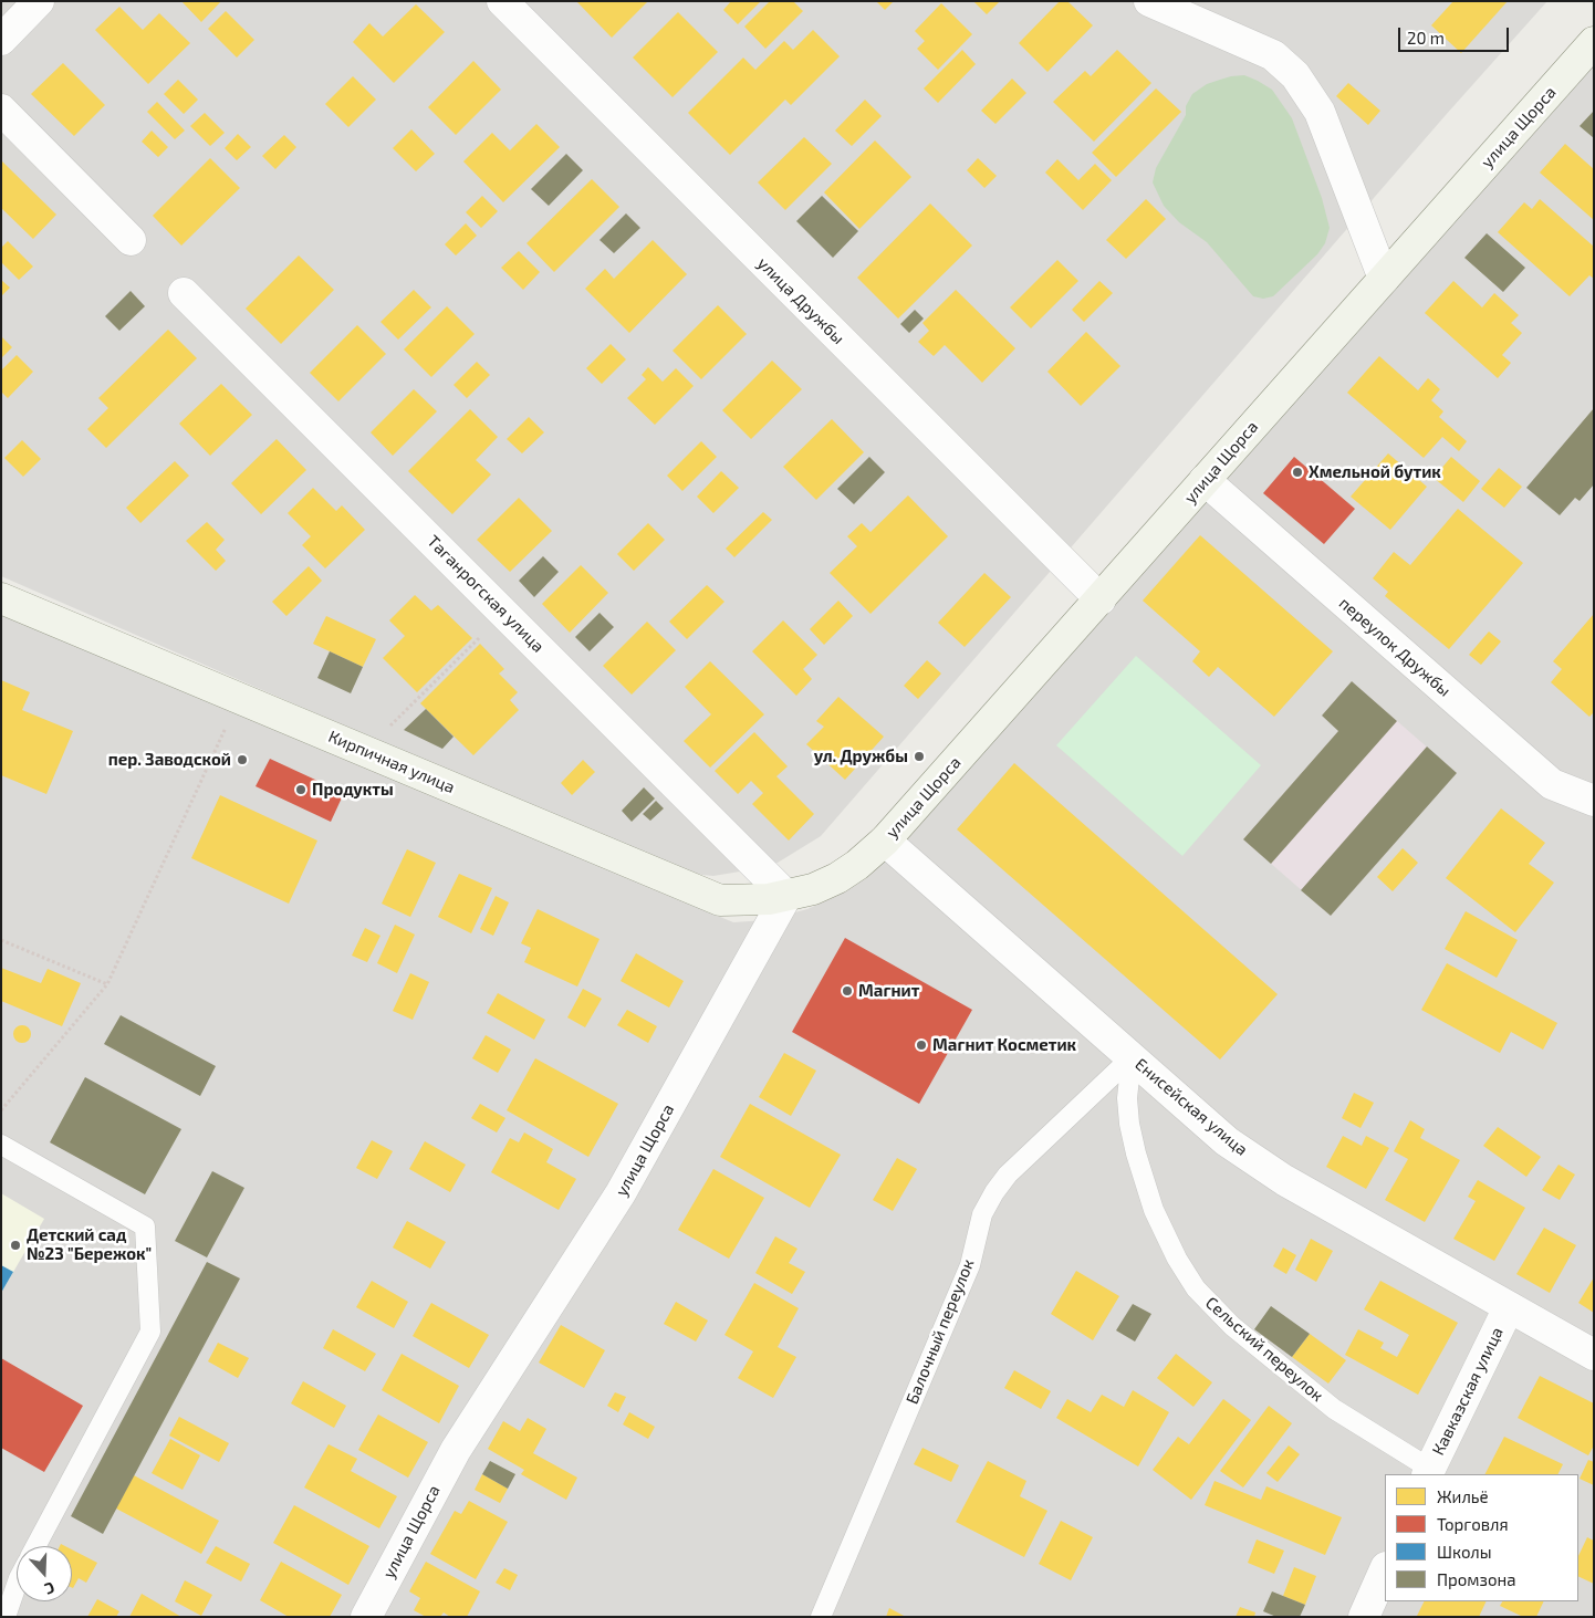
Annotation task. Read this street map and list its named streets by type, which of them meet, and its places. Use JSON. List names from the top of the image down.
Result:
{
  "streets": {
    "street": [
      "улица Щорса",
      "улица Дружбы",
      "Таганрогская улица",
      "переулок Дружбы",
      "Кирпичная улица",
      "Енисейская улица",
      "Кавказская улица"
    ],
    "lane": ["Балочный переулок", "Сельский переулок"]
  },
  "crossings": [
    ["улица Щорса", "улица Дружбы"],
    ["улица Щорса", "Таганрогская улица"],
    ["улица Щорса", "переулок Дружбы"],
    ["улица Щорса", "Кирпичная улица"],
    ["улица Щорса", "Енисейская улица"],
    ["Таганрогская улица", "Кирпичная улица"],
    ["Енисейская улица", "Балочный переулок"],
    ["Енисейская улица", "Сельский переулок"],
    ["Енисейская улица", "Кавказская улица"],
    ["Балочный переулок", "Сельский переулок"],
    ["Сельский переулок", "Кавказская улица"]
  ],
  "places": [
    "Хмельной бутик",
    "ул. Дружбы",
    "пер. Заводской",
    "Продукты",
    "Магнит",
    "Магнит Косметик",
    "Детский сад №23 \"Бережок\""
  ],
  "legend": [
    "Жильё",
    "Торговля",
    "Школы",
    "Промзона"
  ],
  "scale_bar": "20 m",
  "north": "bottom"
}
